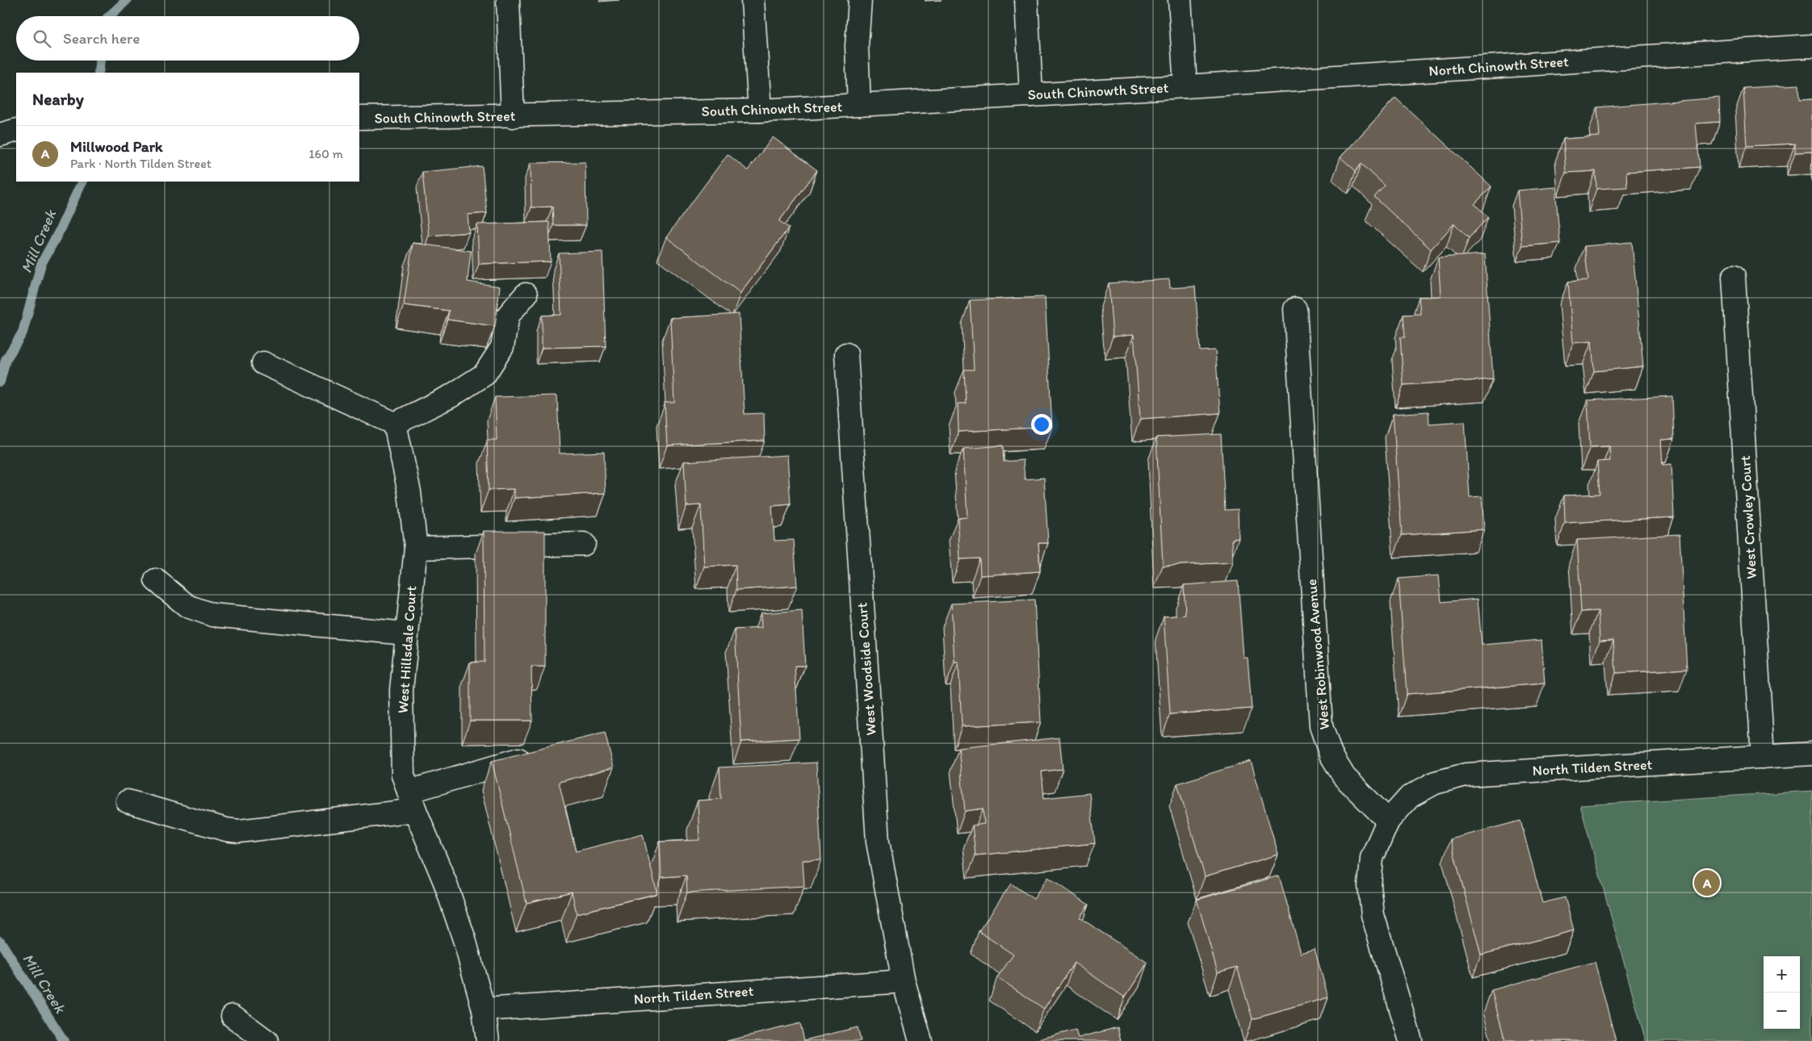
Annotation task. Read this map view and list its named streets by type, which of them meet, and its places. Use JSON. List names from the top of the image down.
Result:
{
  "streets": {
    "street": [
      "North Chinowth Street",
      "South Chinowth Street",
      "West Crowley Court",
      "West Hillsdale Court",
      "West Robinwood Avenue",
      "West Woodside Court",
      "North Tilden Street"
    ]
  },
  "crossings": [
    ["North Chinowth Street", "South Chinowth Street"],
    ["West Crowley Court", "North Tilden Street"],
    ["West Hillsdale Court", "North Tilden Street"],
    ["West Robinwood Avenue", "North Tilden Street"],
    ["West Woodside Court", "North Tilden Street"]
  ],
  "water": ["Mill Creek"],
  "page": {
    "search": "Search here",
    "heading": "Nearby",
    "list": [
      {
        "mark": "A",
        "name": "Millwood Park",
        "note": "Park · North Tilden Street",
        "value": "160 m"
      }
    ],
    "pins": "A",
    "map_buttons": ["+", "−"]
  }
}
